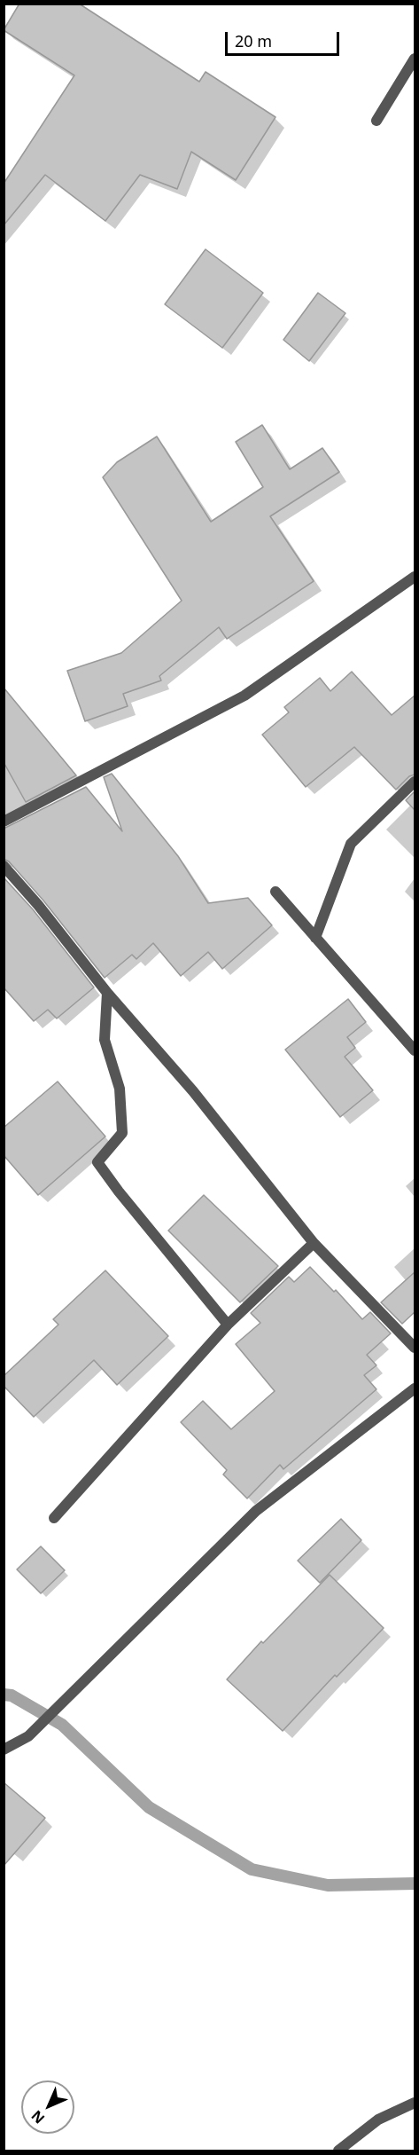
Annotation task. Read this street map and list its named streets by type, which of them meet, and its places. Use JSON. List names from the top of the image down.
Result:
{
  "scale_bar": "20 m",
  "north": "bottom left"
}
